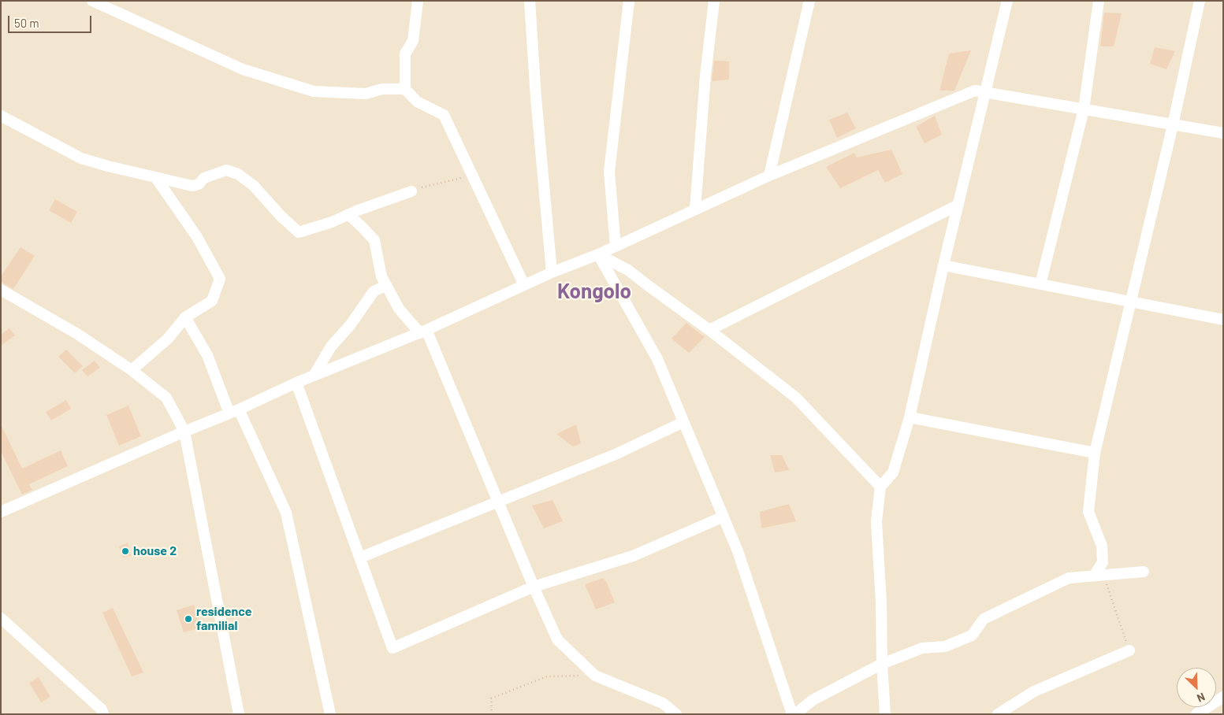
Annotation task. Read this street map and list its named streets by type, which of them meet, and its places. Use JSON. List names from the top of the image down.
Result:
{
  "districts": ["Kongolo"],
  "places": ["house 2", "residence familial"],
  "scale_bar": "50 m",
  "north": "bottom right"
}
